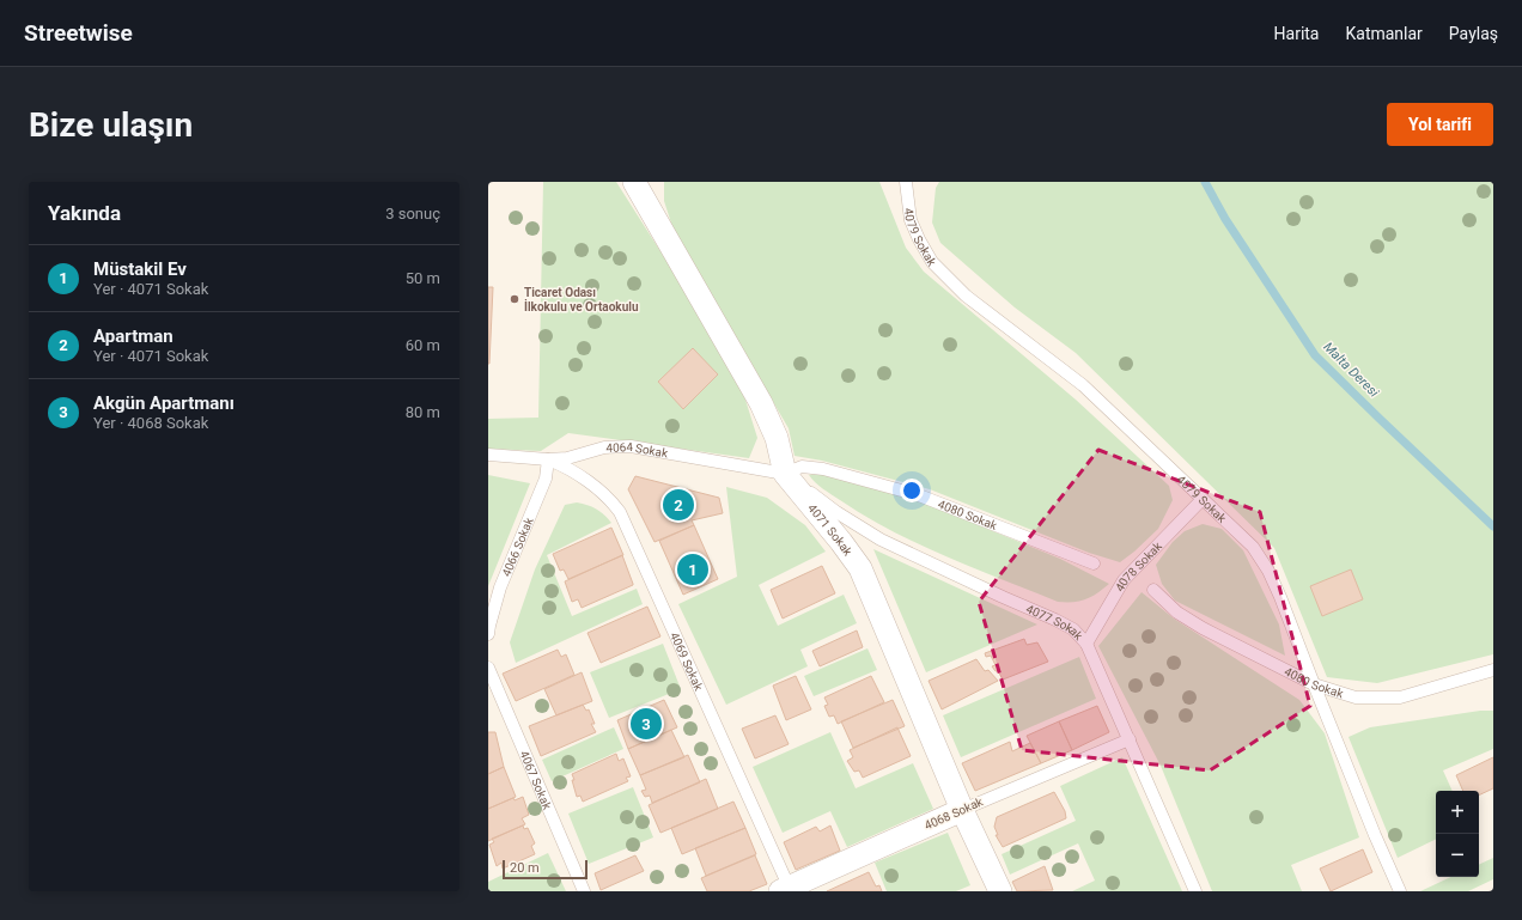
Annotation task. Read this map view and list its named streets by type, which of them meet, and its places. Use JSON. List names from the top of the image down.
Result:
{
  "streets": {
    "street": ["4071 Sokak", "4068 Sokak"],
    "lane": [
      "4079 Sokak",
      "4064 Sokak",
      "4080 Sokak",
      "4066 Sokak",
      "4078 Sokak",
      "4077 Sokak",
      "4069 Sokak",
      "4067 Sokak"
    ]
  },
  "crossings": [
    ["4079 Sokak", "4080 Sokak"],
    ["4079 Sokak", "4078 Sokak"],
    ["4064 Sokak", "4080 Sokak"],
    ["4064 Sokak", "4071 Sokak"],
    ["4064 Sokak", "4066 Sokak"],
    ["4064 Sokak", "4077 Sokak"],
    ["4064 Sokak", "4069 Sokak"],
    ["4080 Sokak", "4071 Sokak"],
    ["4080 Sokak", "4077 Sokak"],
    ["4071 Sokak", "4077 Sokak"],
    ["4071 Sokak", "4068 Sokak"],
    ["4066 Sokak", "4069 Sokak"],
    ["4078 Sokak", "4077 Sokak"],
    ["4077 Sokak", "4068 Sokak"],
    ["4069 Sokak", "4068 Sokak"]
  ],
  "water": ["Malta Deresi"],
  "places": ["Ticaret Odası İlkokulu ve Ortaokulu"],
  "scale_bar": "20 m",
  "page": {
    "header": "Streetwise",
    "nav": ["Harita", "Katmanlar", "Paylaş"],
    "buttons": "Yol tarifi",
    "title": "Bize ulaşın",
    "heading": ["Yakında", "3 sonuç"],
    "list": [
      {
        "mark": "1",
        "name": "Müstakil Ev",
        "note": "Yer · 4071 Sokak",
        "value": "50 m"
      },
      {
        "mark": "2",
        "name": "Apartman",
        "note": "Yer · 4071 Sokak",
        "value": "60 m"
      },
      {
        "mark": "3",
        "name": "Akgün Apartmanı",
        "note": "Yer · 4068 Sokak",
        "value": "80 m"
      }
    ],
    "pins": ["2", "1", "3"],
    "map_buttons": ["+", "−"],
    "scale": "20 m"
  }
}
